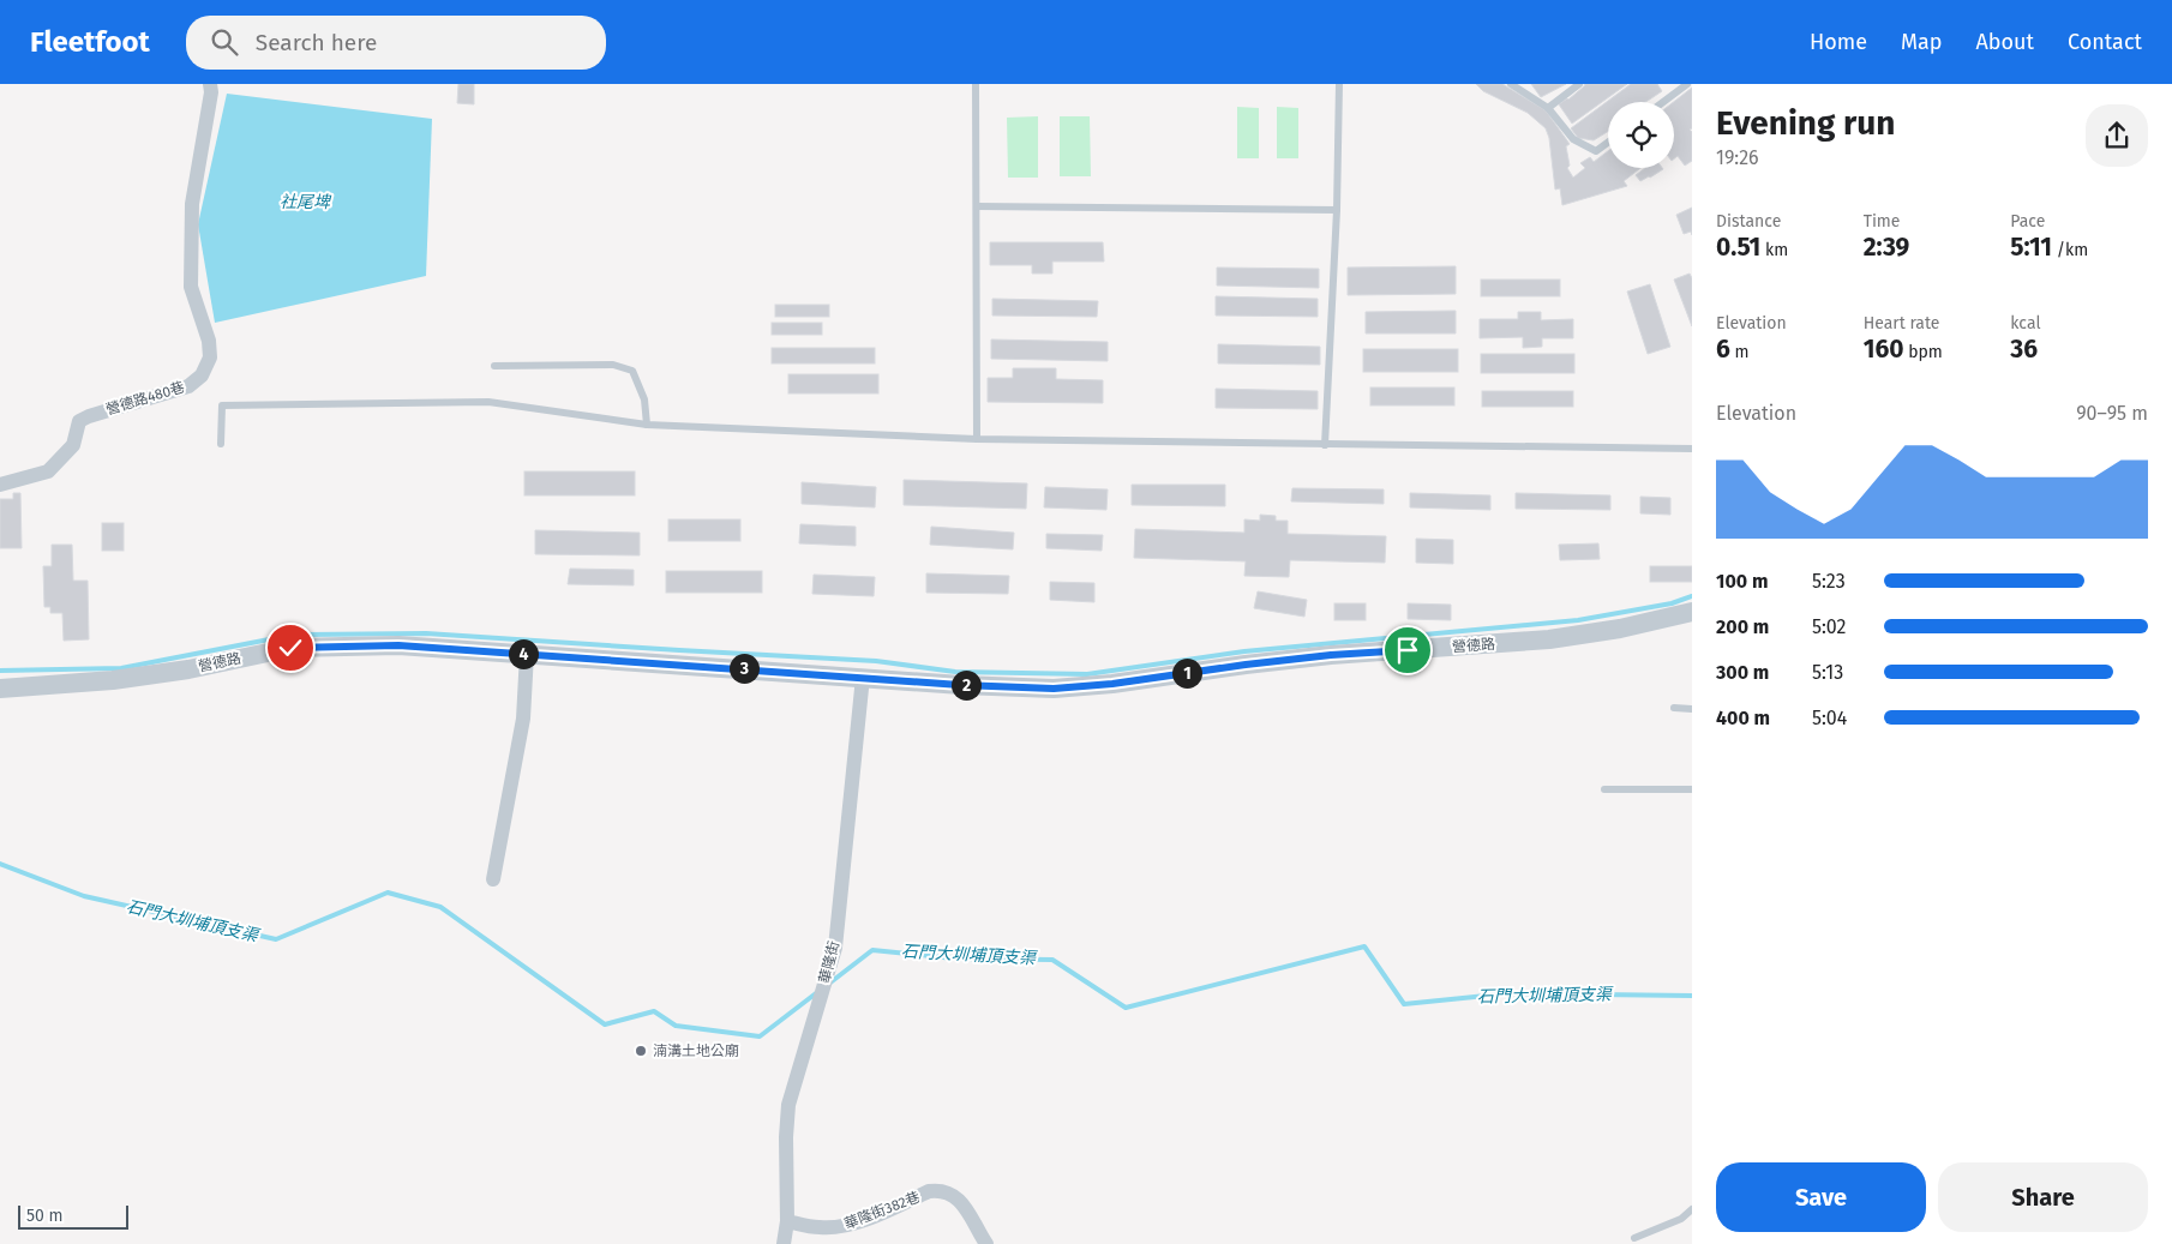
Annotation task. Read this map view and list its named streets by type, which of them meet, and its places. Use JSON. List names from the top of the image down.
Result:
{
  "streets": {
    "street": [
      "營德路480巷",
      "營德路",
      "華隆街",
      "華隆街382巷"
    ]
  },
  "crossings": [
    ["營德路", "華隆街"],
    ["華隆街", "華隆街382巷"]
  ],
  "water": ["社尾埤", "石門大圳埔頂支渠"],
  "places": ["湳溝土地公廟"],
  "scale_bar": "50 m",
  "page": {
    "header": "Fleetfoot",
    "search": "Search here",
    "nav": [
      "Home",
      "Map",
      "About",
      "Contact"
    ],
    "heading": ["Evening run", "19:26"],
    "stats": [
      ["Distance", "0.51 km"],
      ["Time", "2:39"],
      ["Pace", "5:11 /km"],
      ["Elevation", "6 m"],
      ["Heart rate", "160 bpm"],
      ["kcal", "36"]
    ],
    "chart": ["Elevation", "90–95 m"],
    "list": [
      {
        "name": "100 m",
        "note": "5:23"
      },
      {
        "name": "200 m",
        "note": "5:02"
      },
      {
        "name": "300 m",
        "note": "5:13"
      },
      {
        "name": "400 m",
        "note": "5:04"
      }
    ],
    "pins": [
      "4",
      "3",
      "1",
      "2"
    ],
    "buttons": ["Save", "Share"],
    "scale": "50 m"
  }
}
